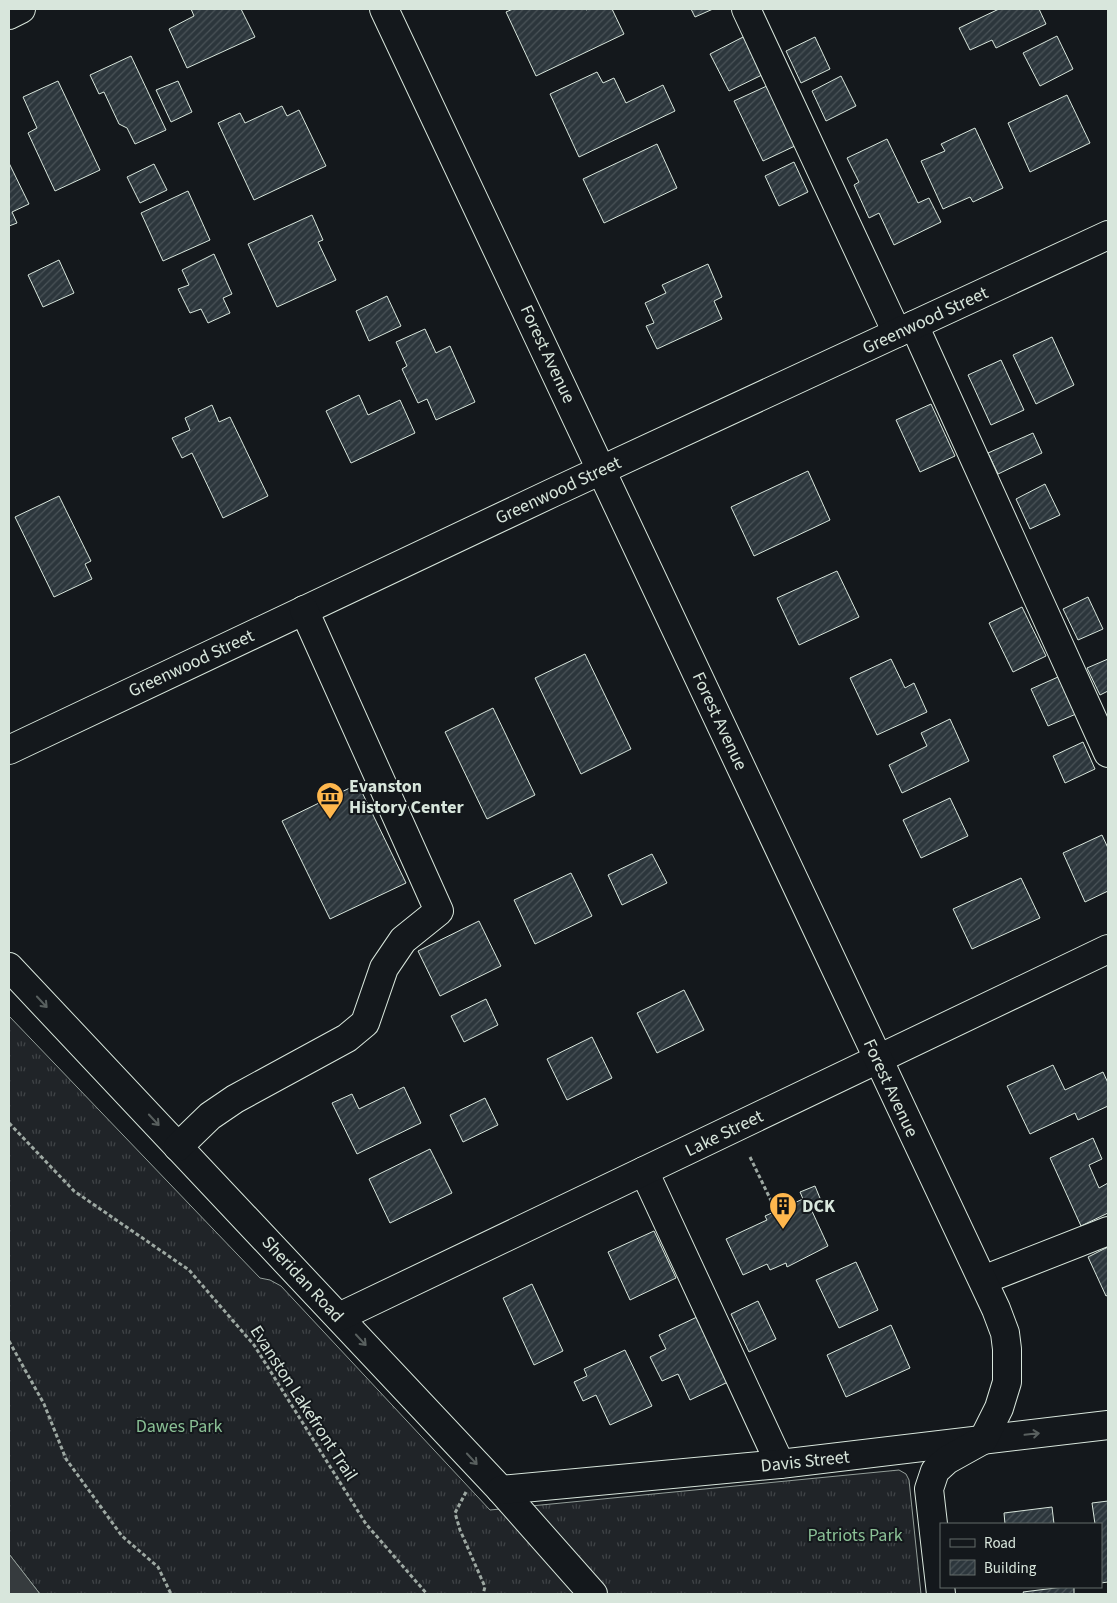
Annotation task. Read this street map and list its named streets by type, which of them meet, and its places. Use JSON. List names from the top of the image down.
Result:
{
  "streets": {
    "street": [
      "Greenwood Street",
      "Forest Avenue",
      "Lake Street",
      "Sheridan Road",
      "Davis Street"
    ],
    "path": ["Evanston Lakefront Trail"]
  },
  "crossings": [
    ["Greenwood Street", "Forest Avenue"],
    ["Forest Avenue", "Lake Street"],
    ["Forest Avenue", "Davis Street"],
    ["Lake Street", "Sheridan Road"],
    ["Sheridan Road", "Davis Street"]
  ],
  "one_way": ["Sheridan Road"],
  "parks": ["Dawes Park", "Patriots Park"],
  "places": {
    "museum": ["Evanston History Center"],
    "building": ["DCK"]
  },
  "legend": ["Road", "Building"]
}
